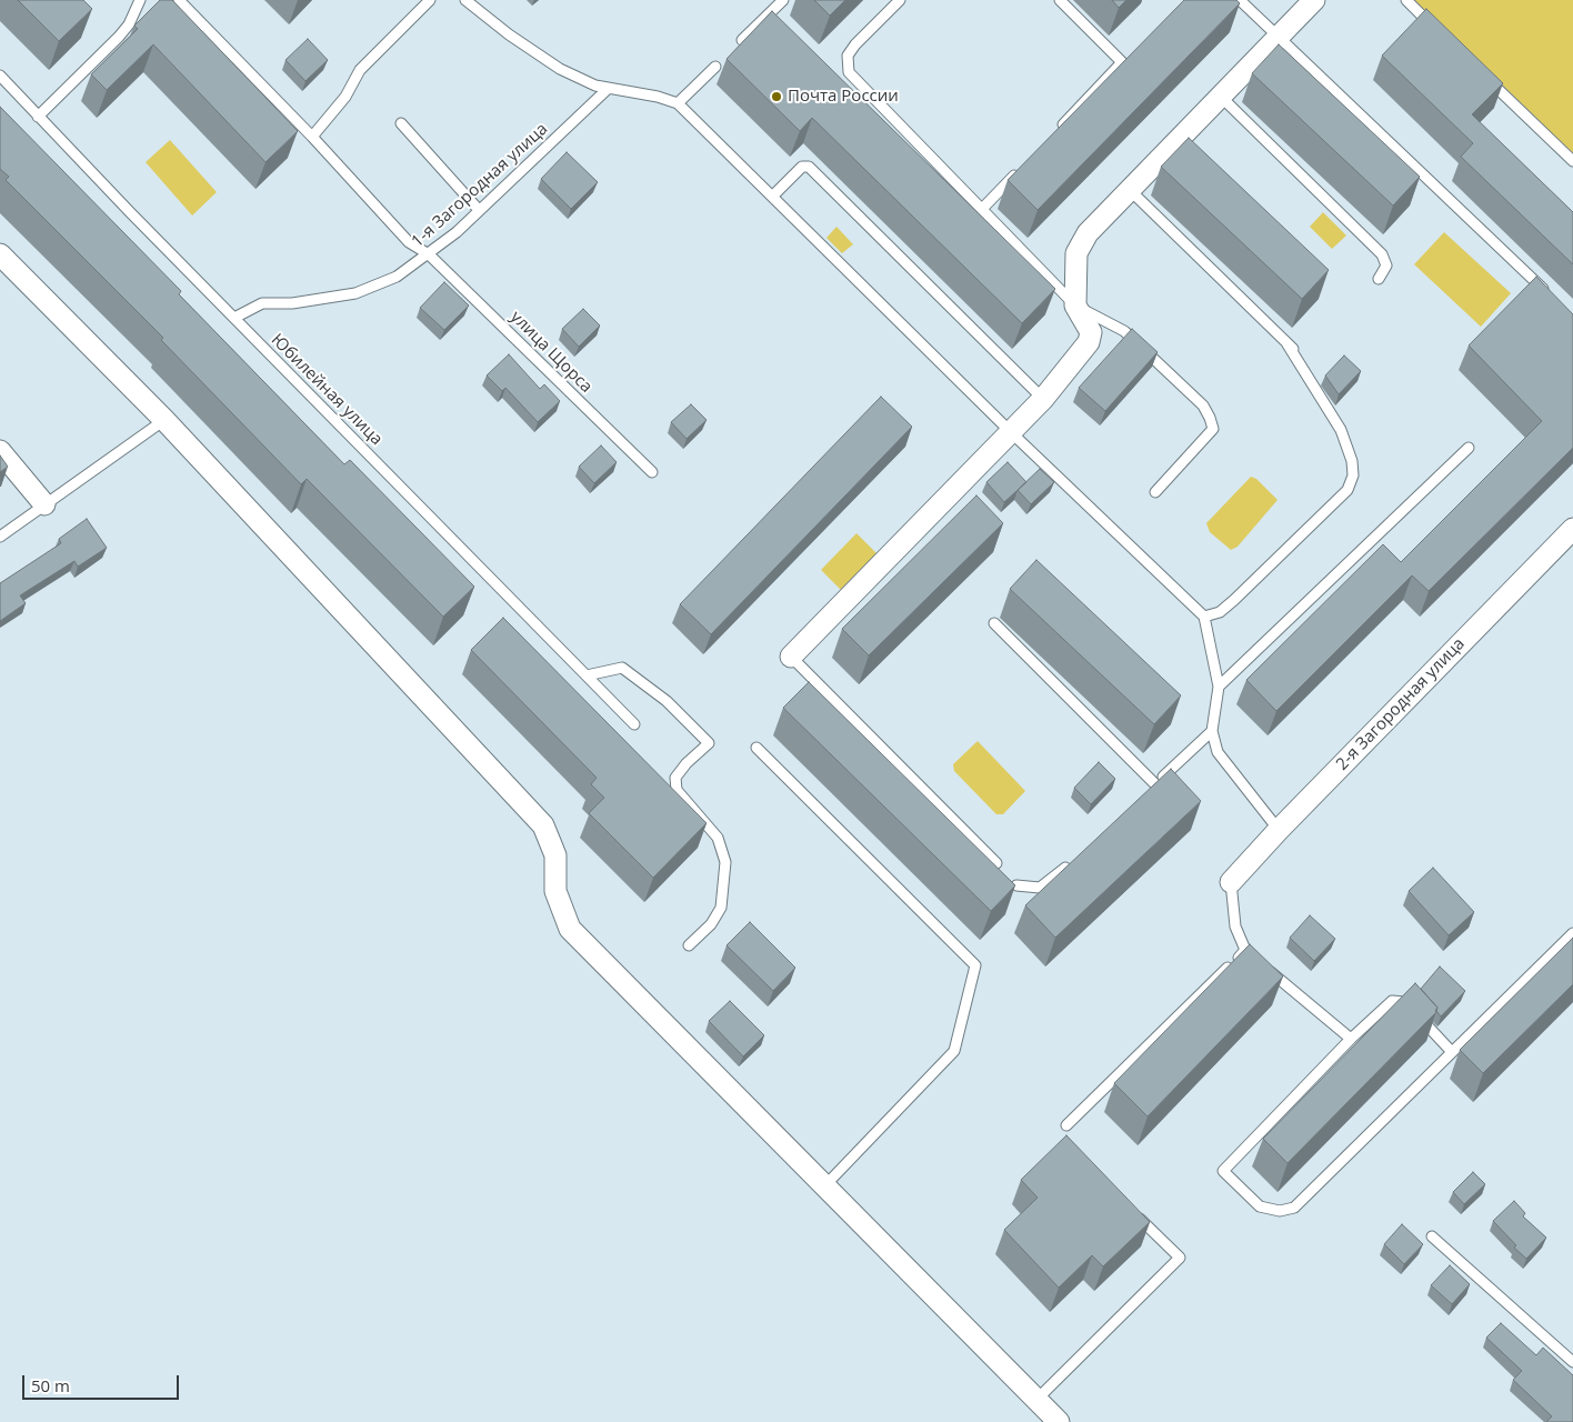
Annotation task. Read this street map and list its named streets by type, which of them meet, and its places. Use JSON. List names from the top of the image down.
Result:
{
  "streets": {
    "street": ["2-я Загородная улица"],
    "lane": ["1-я Загородная улица", "улица Щорса", "Юбилейная улица"]
  },
  "crossings": [
    ["1-я Загородная улица", "улица Щорса"],
    ["1-я Загородная улица", "Юбилейная улица"]
  ],
  "places": ["Почта России"],
  "scale_bar": "50 m"
}
